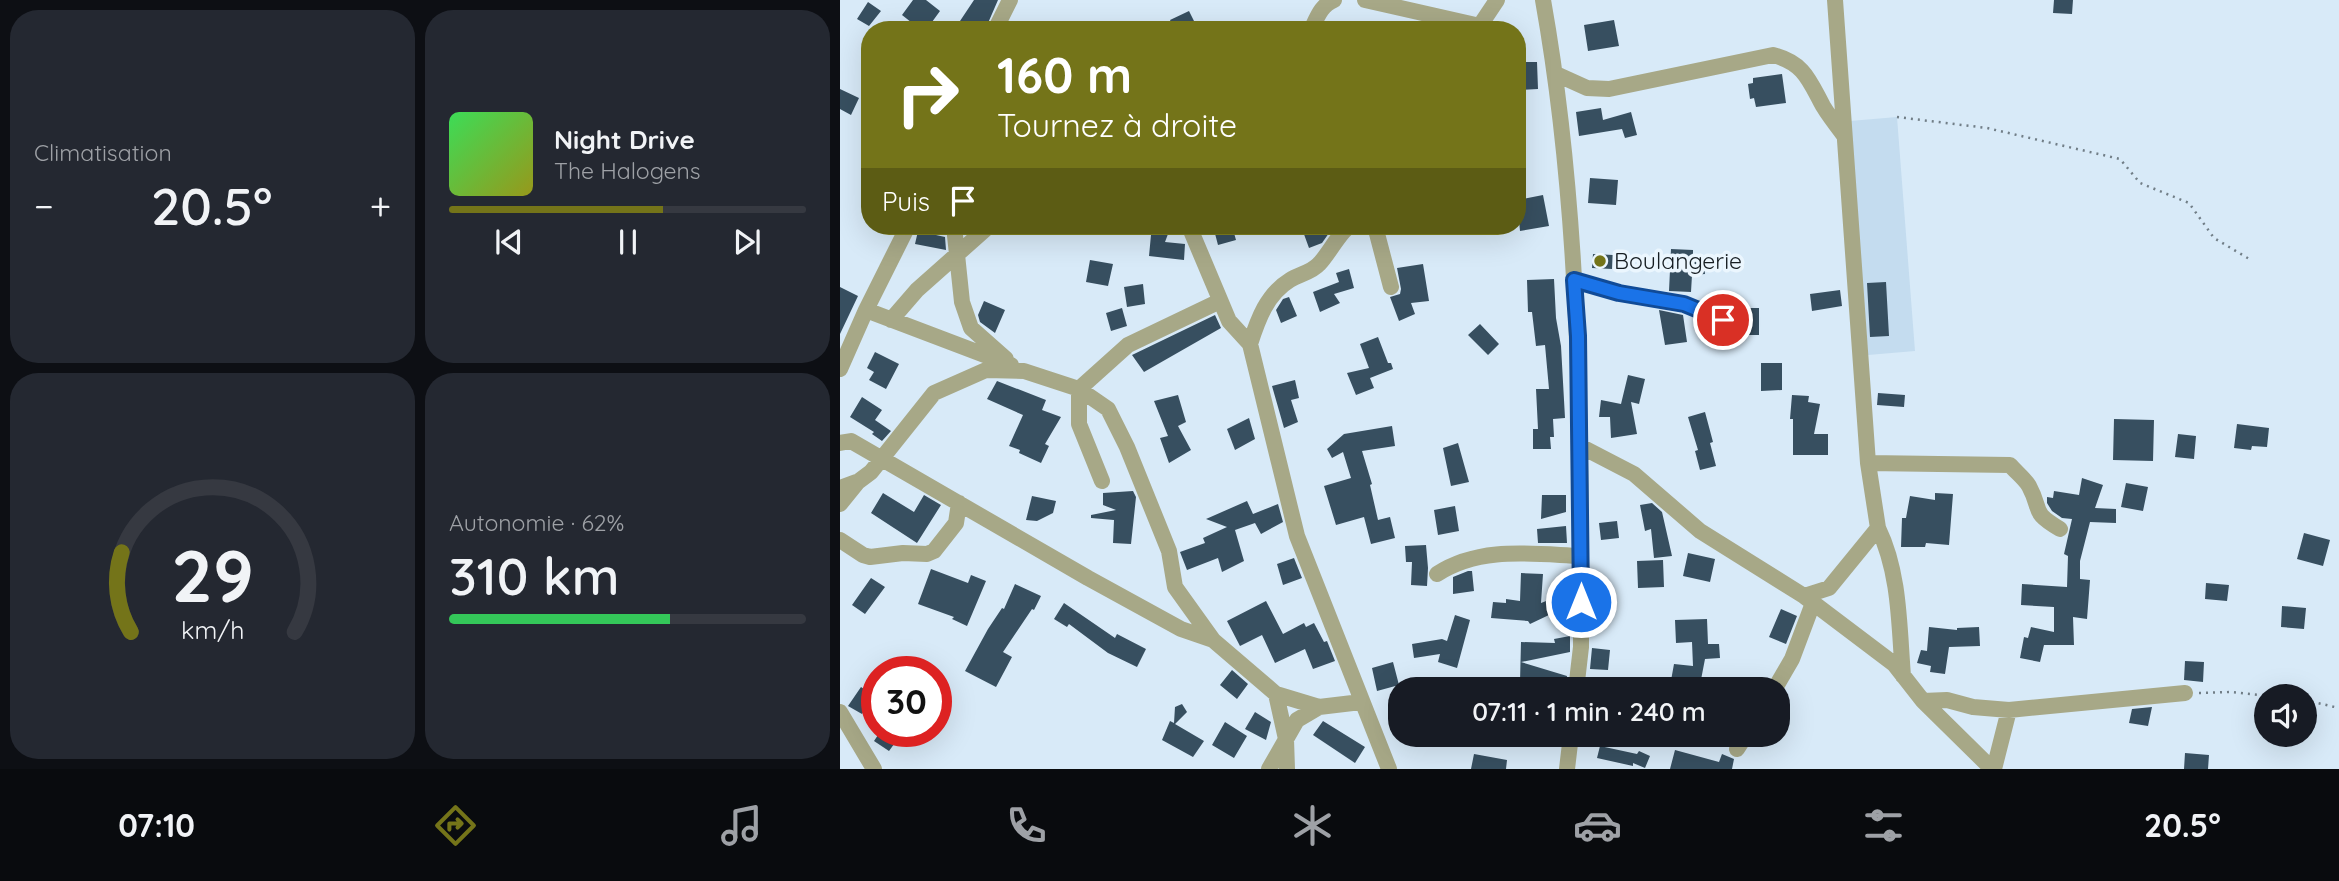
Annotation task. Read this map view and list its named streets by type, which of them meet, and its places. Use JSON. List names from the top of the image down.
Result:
{
  "places": ["Boulangerie"],
  "page": {
    "tile": [
      "Climatisation",
      ["Autonomie · 62%", "310 km"]
    ],
    "turn": ["160 m", "Tournez à droite"],
    "song": ["Night Drive", "The Halogens"],
    "then": "Puis",
    "heat": ["−", "20.5°", "+"],
    "limit": "30",
    "trip": "07:11 · 1 min · 240 m",
    "tabs": ["07:10", "20.5°"],
    "gauge": ["29", "km/h"]
  }
}
